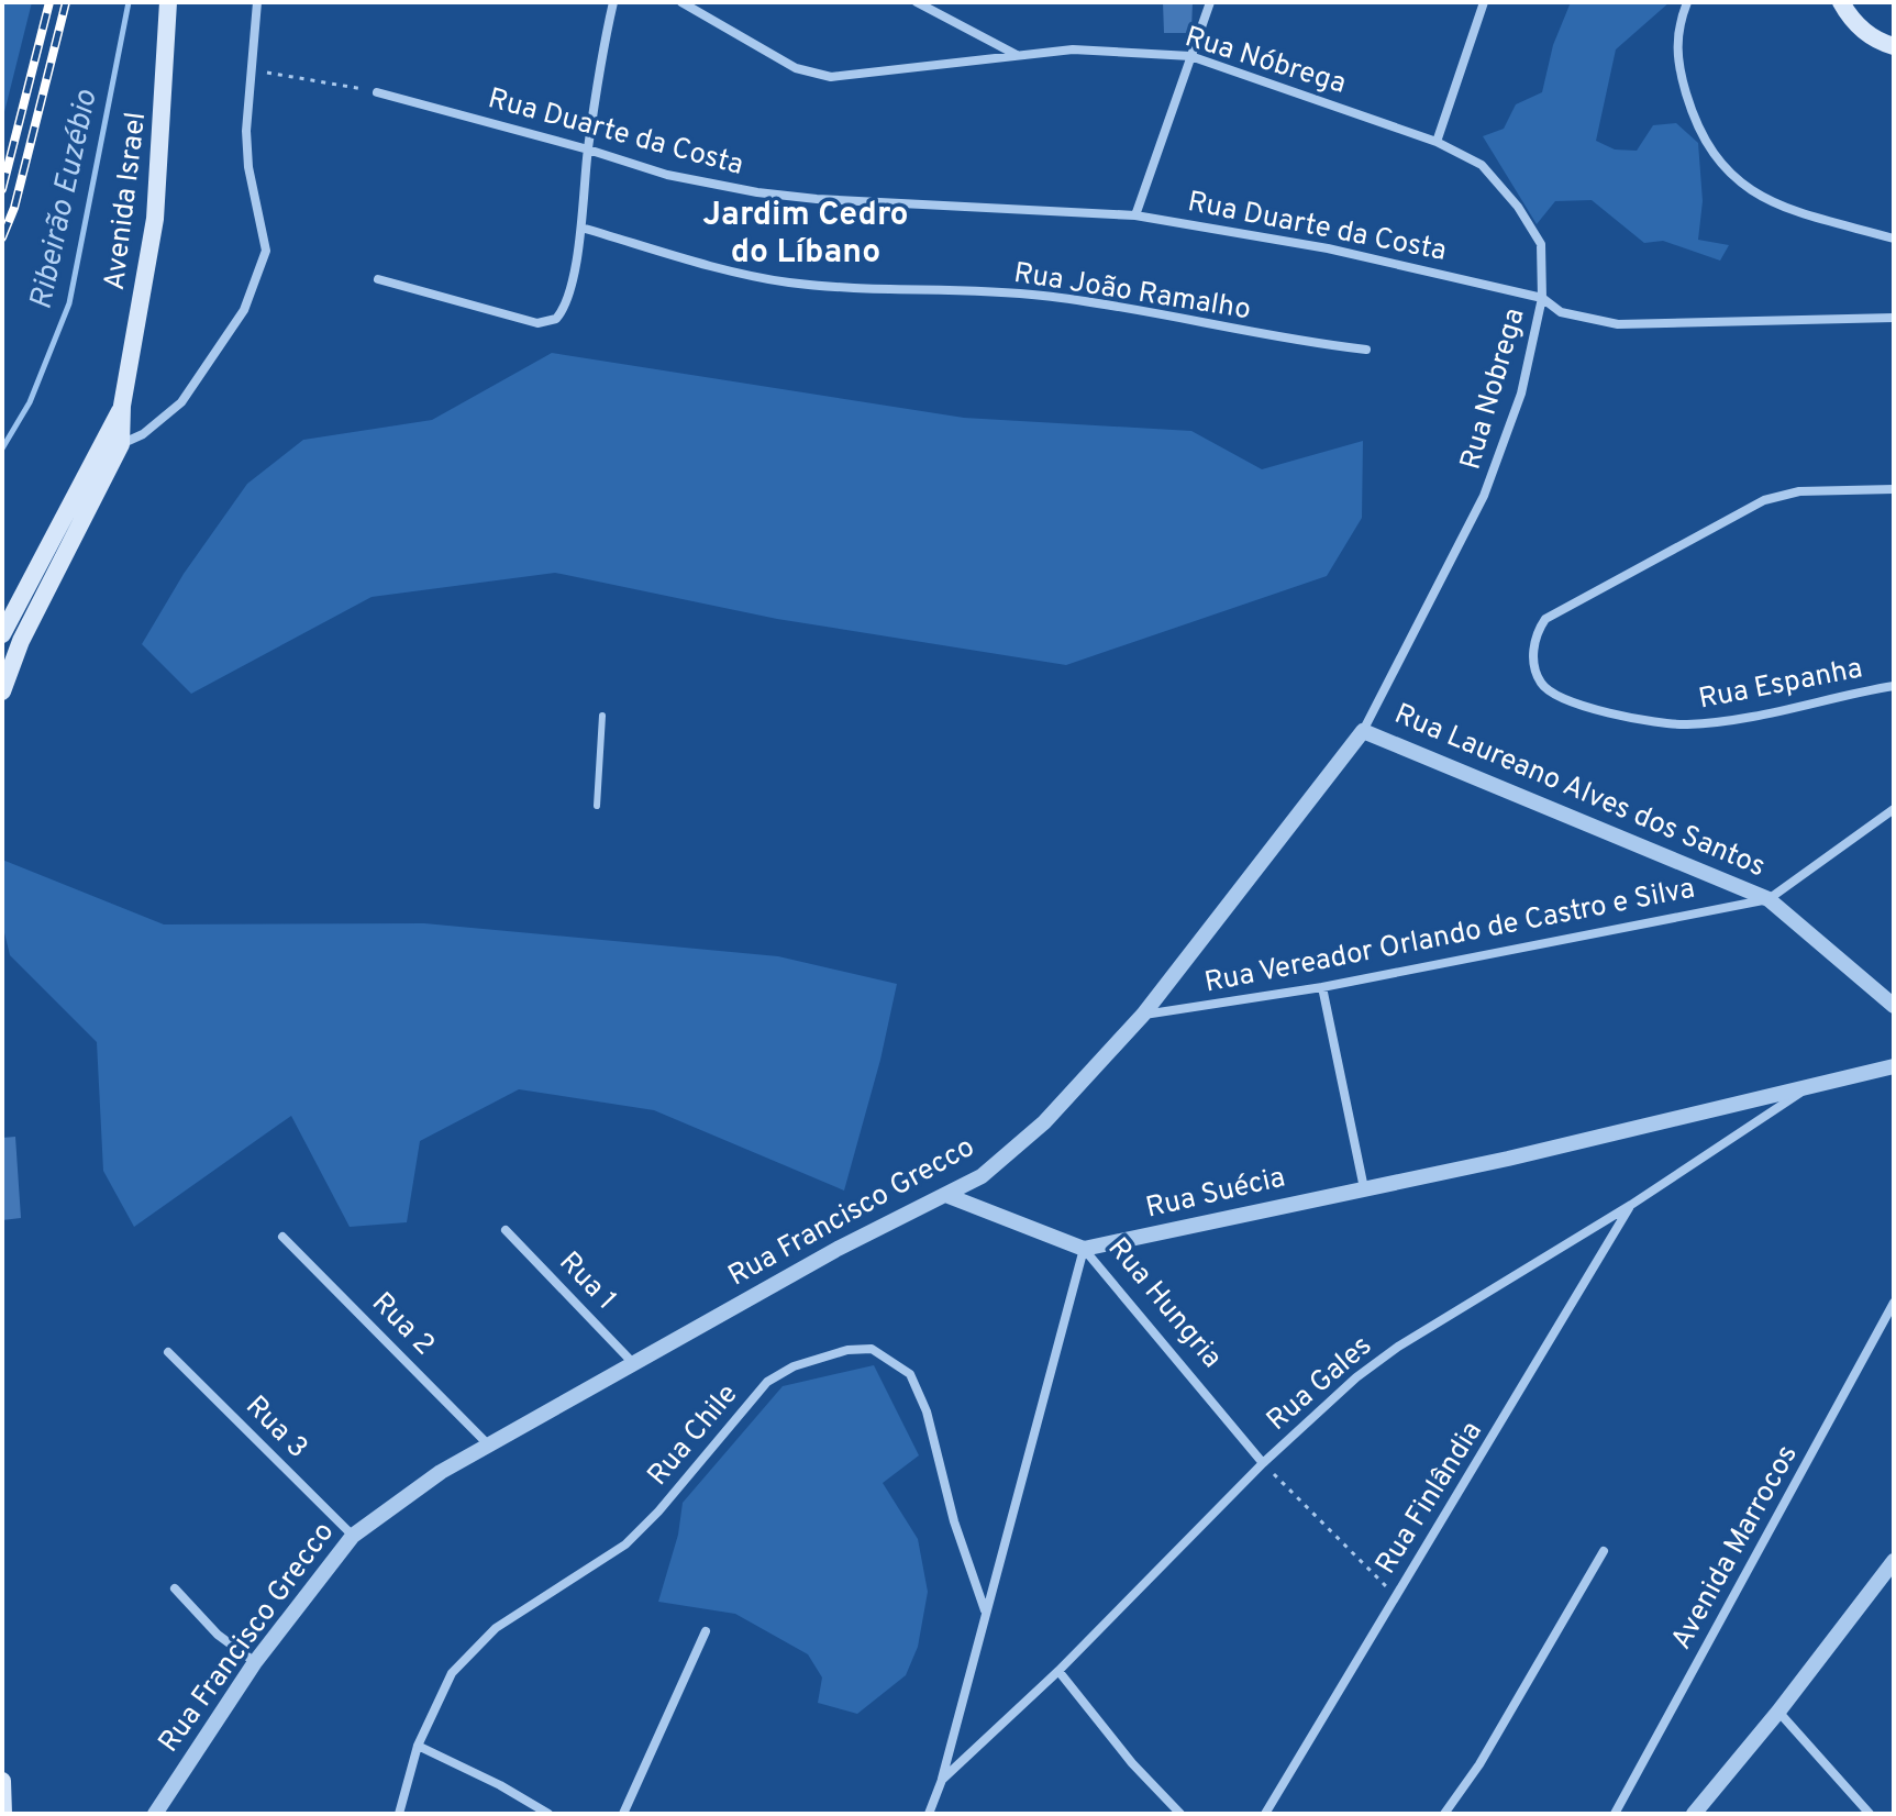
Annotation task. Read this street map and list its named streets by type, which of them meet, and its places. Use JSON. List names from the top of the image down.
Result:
{
  "streets": {
    "main road": ["Avenida Israel"],
    "street": [
      "Rua Nóbrega",
      "Rua Duarte da Costa",
      "Rua João Ramalho",
      "Rua Nobrega",
      "Rua Espanha",
      "Rua Laureano Alves dos Santos",
      "Rua Vereador Orlando de Castro e Silva",
      "Rua Suécia",
      "Rua Francisco Grecco",
      "Rua 1",
      "Rua Hungria",
      "Rua 2",
      "Rua Gales",
      "Rua 3",
      "Rua Chile",
      "Rua Finlândia",
      "Avenida Marrocos"
    ]
  },
  "crossings": [
    ["Rua Nóbrega", "Rua Duarte da Costa"],
    ["Rua Nóbrega", "Rua Nobrega"],
    ["Rua Duarte da Costa", "Rua Nobrega"],
    ["Rua Nobrega", "Rua Francisco Grecco"],
    ["Rua Laureano Alves dos Santos", "Rua Vereador Orlando de Castro e Silva"],
    ["Rua Laureano Alves dos Santos", "Rua Francisco Grecco"],
    ["Rua Vereador Orlando de Castro e Silva", "Rua Francisco Grecco"],
    ["Rua Suécia", "Rua Hungria"],
    ["Rua Suécia", "Rua Gales"],
    ["Rua Francisco Grecco", "Rua 1"],
    ["Rua Francisco Grecco", "Rua Hungria"],
    ["Rua Francisco Grecco", "Rua 2"],
    ["Rua Francisco Grecco", "Rua 3"],
    ["Rua Hungria", "Rua Gales"],
    ["Rua Gales", "Rua Finlândia"]
  ],
  "districts": ["Jardim Cedro do Líbano"],
  "water": ["Ribeirão Euzébio"]
}
